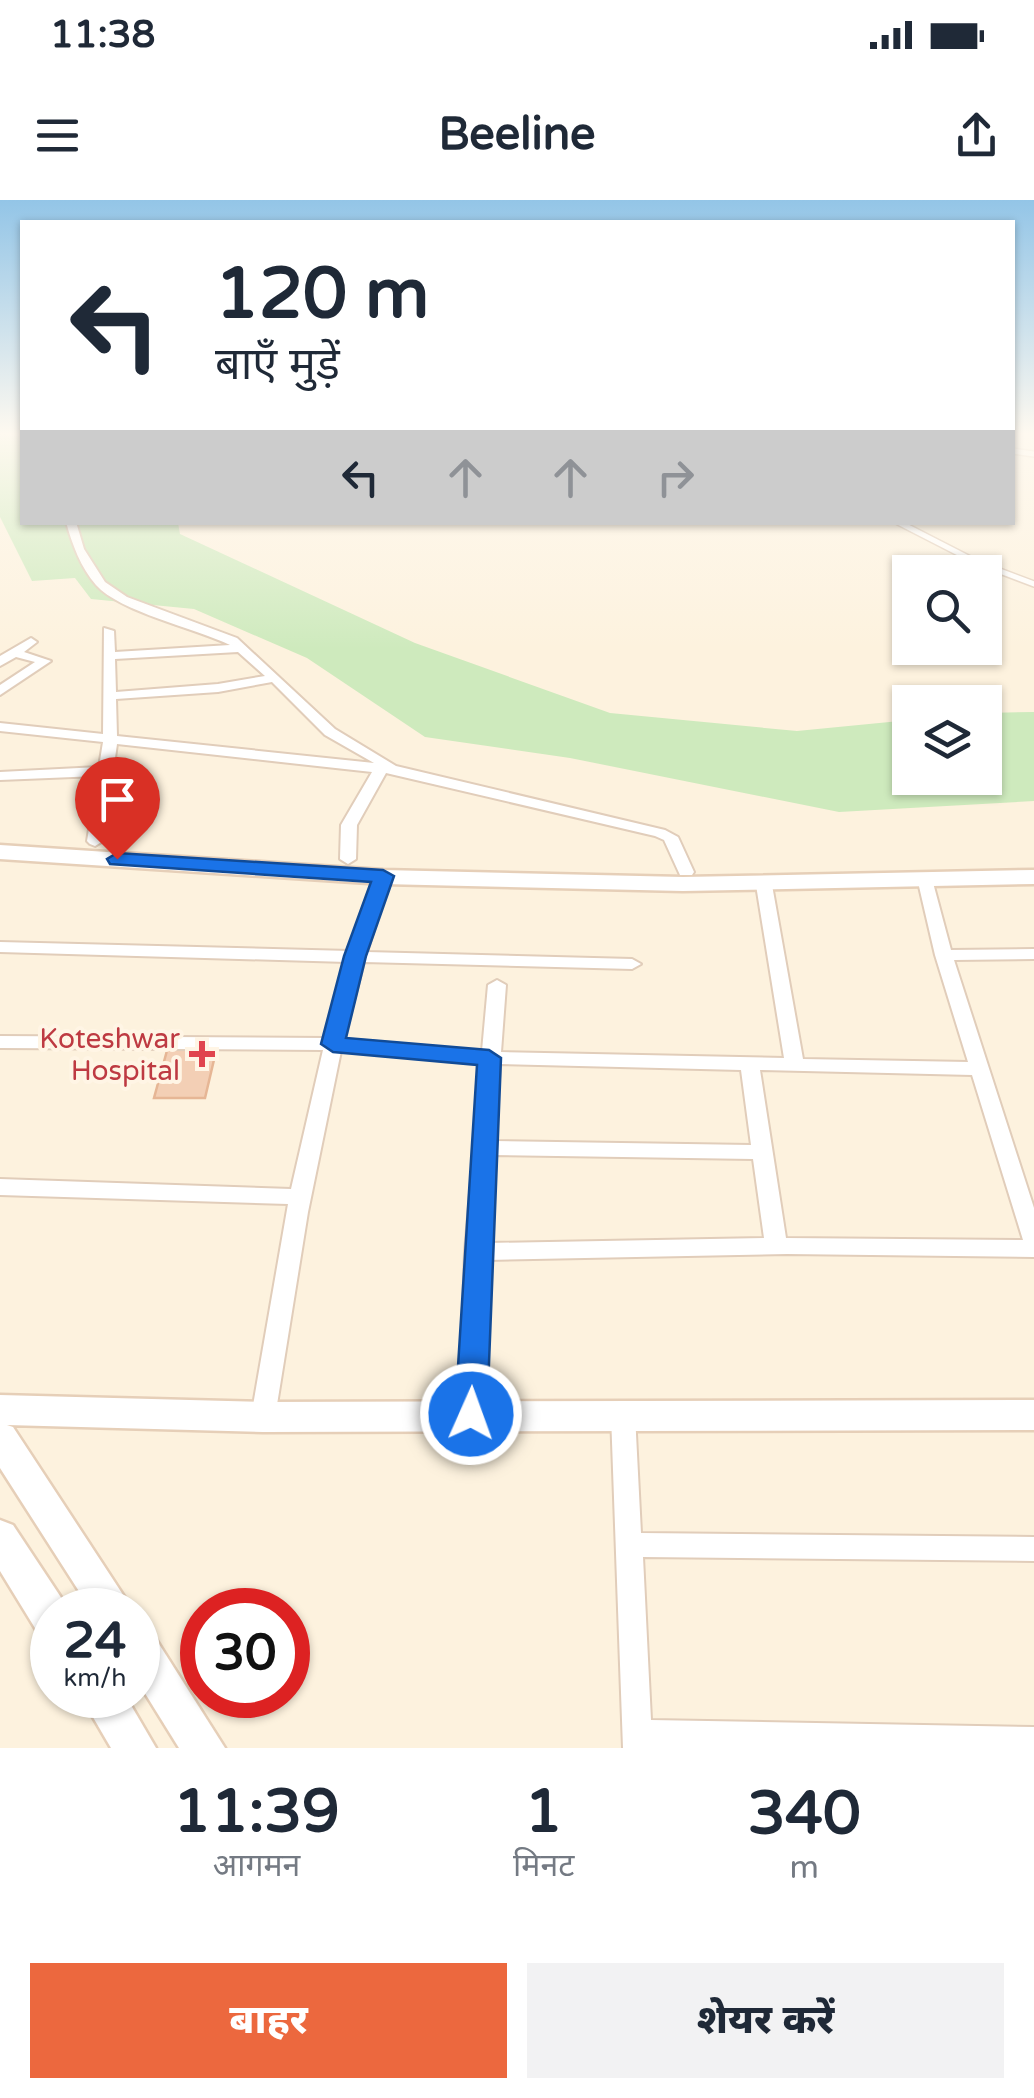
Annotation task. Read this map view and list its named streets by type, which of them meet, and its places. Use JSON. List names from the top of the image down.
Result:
{
  "places": {
    "health": ["Koteshwar Hospital"]
  },
  "page": {
    "status": "11:38",
    "header": "Beeline",
    "turn": ["120 m", "बाएँ मुड़ें"],
    "speed": "24 km/h",
    "limit": "30",
    "eta": [
      "11:39",
      "आगमन",
      "1",
      "मिनट",
      "340",
      "m"
    ],
    "buttons": ["बाहर", "शेयर करें"]
  }
}
